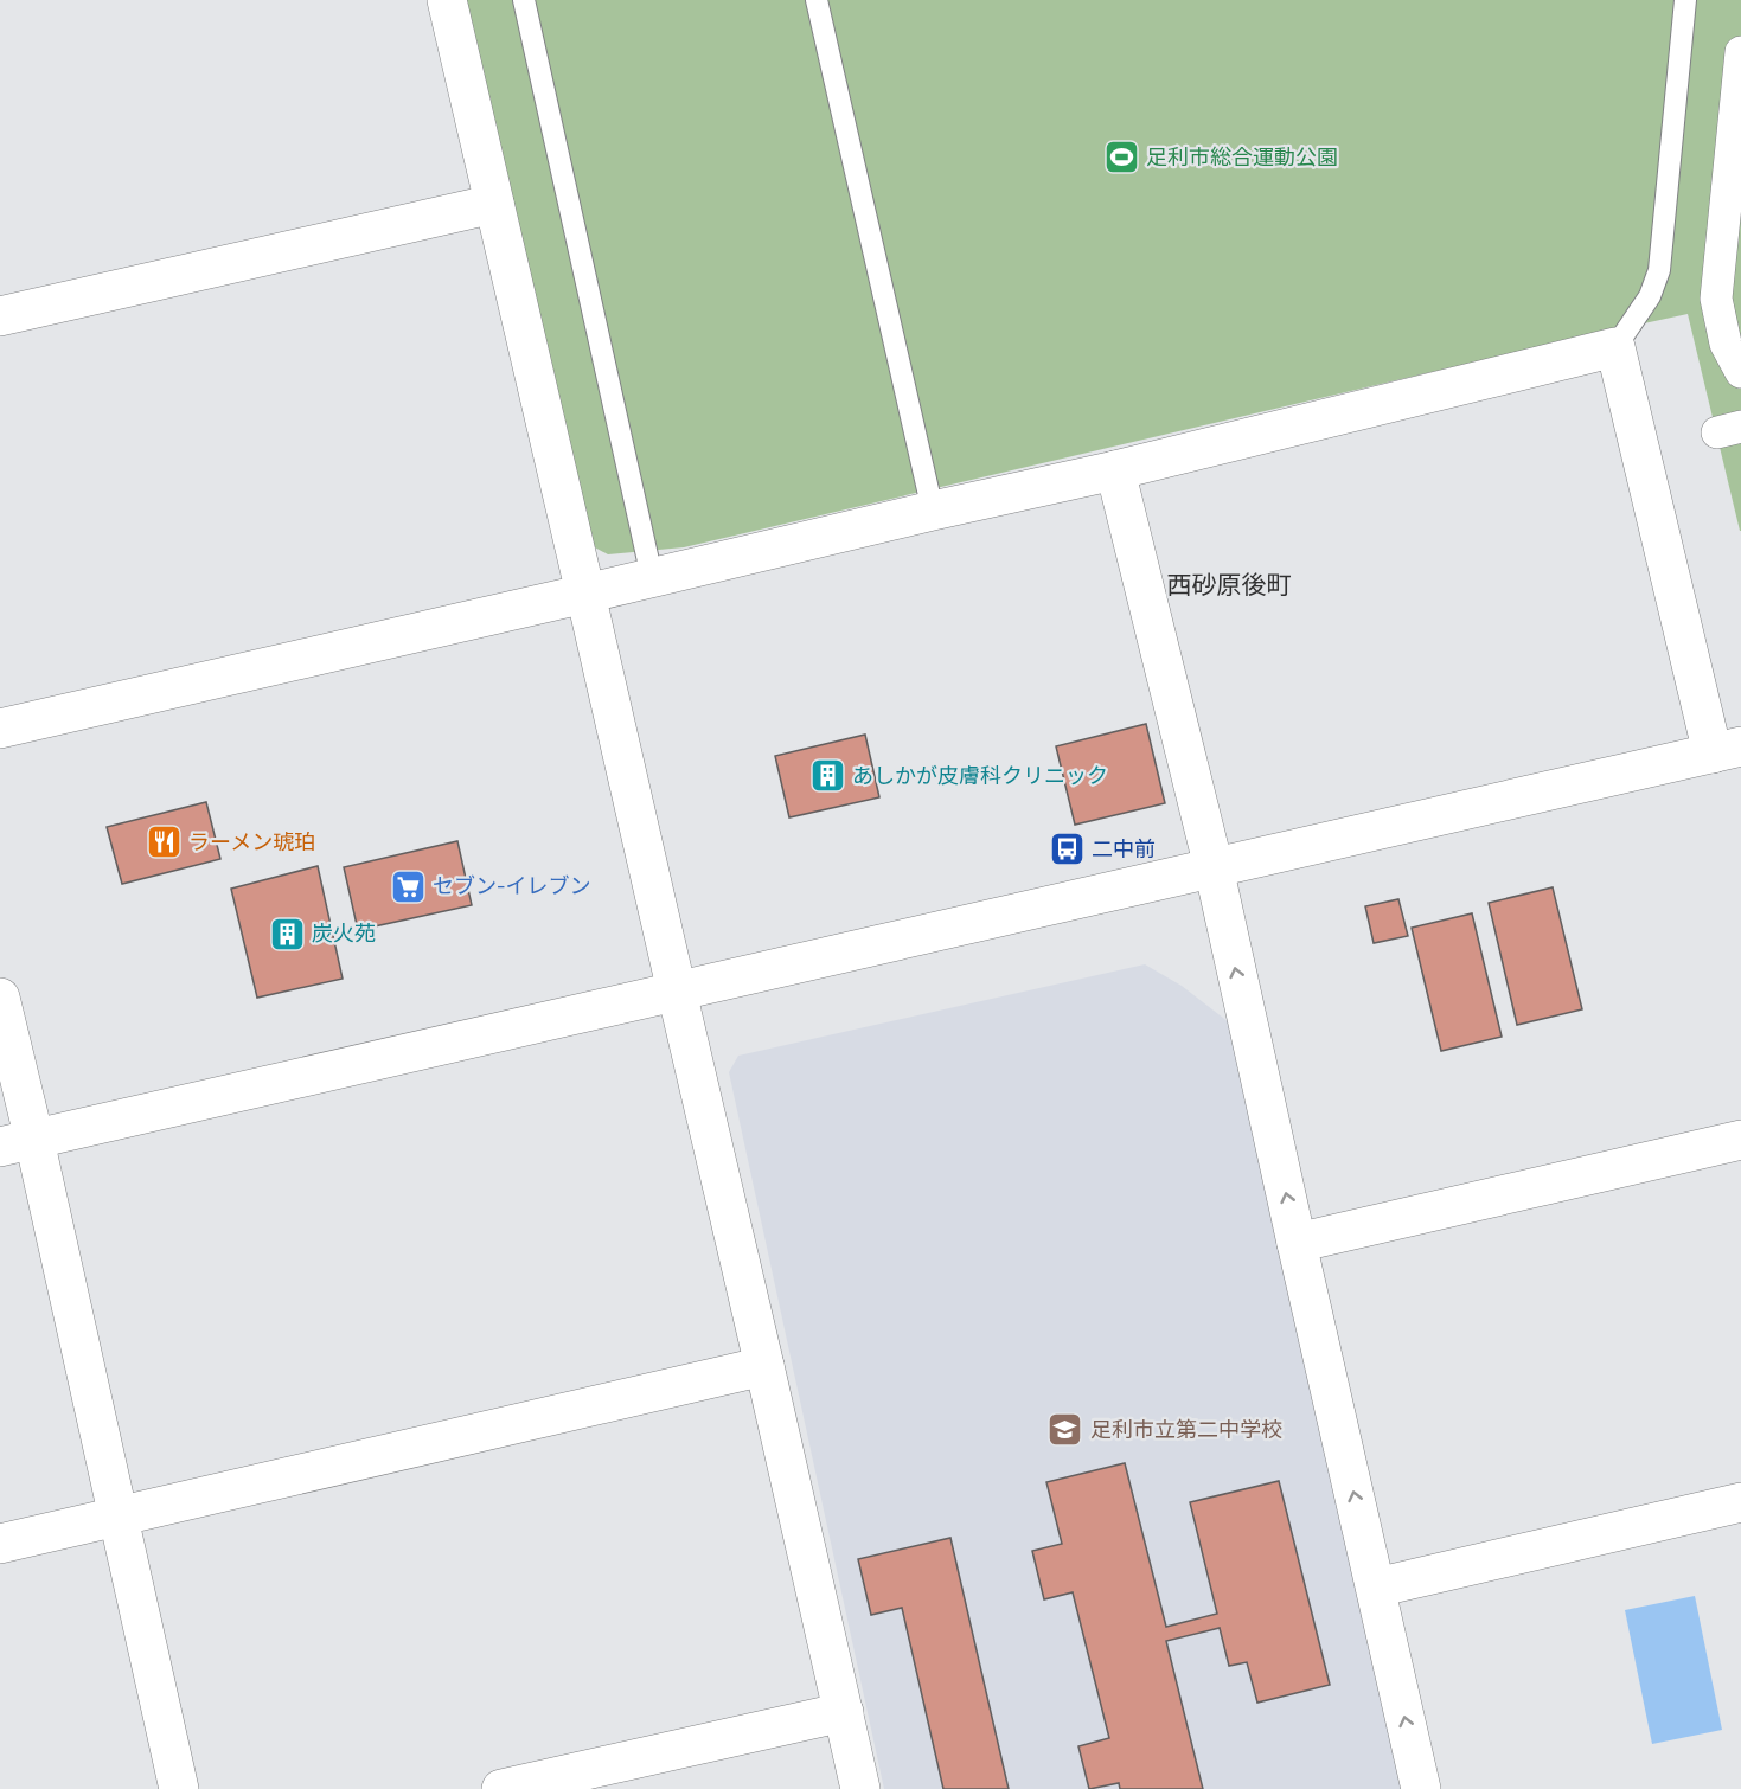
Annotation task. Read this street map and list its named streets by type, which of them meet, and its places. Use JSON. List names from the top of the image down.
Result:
{
  "districts": ["西砂原後町"],
  "places": {
    "sports": ["足利市総合運動公園"],
    "building": ["あしかが皮膚科クリニック", "炭火苑"],
    "restaurant": ["ラーメン琥珀"],
    "bus stop": ["二中前"],
    "supermarket": ["セブン-イレブン"],
    "school or university": ["足利市立第二中学校"]
  }
}
